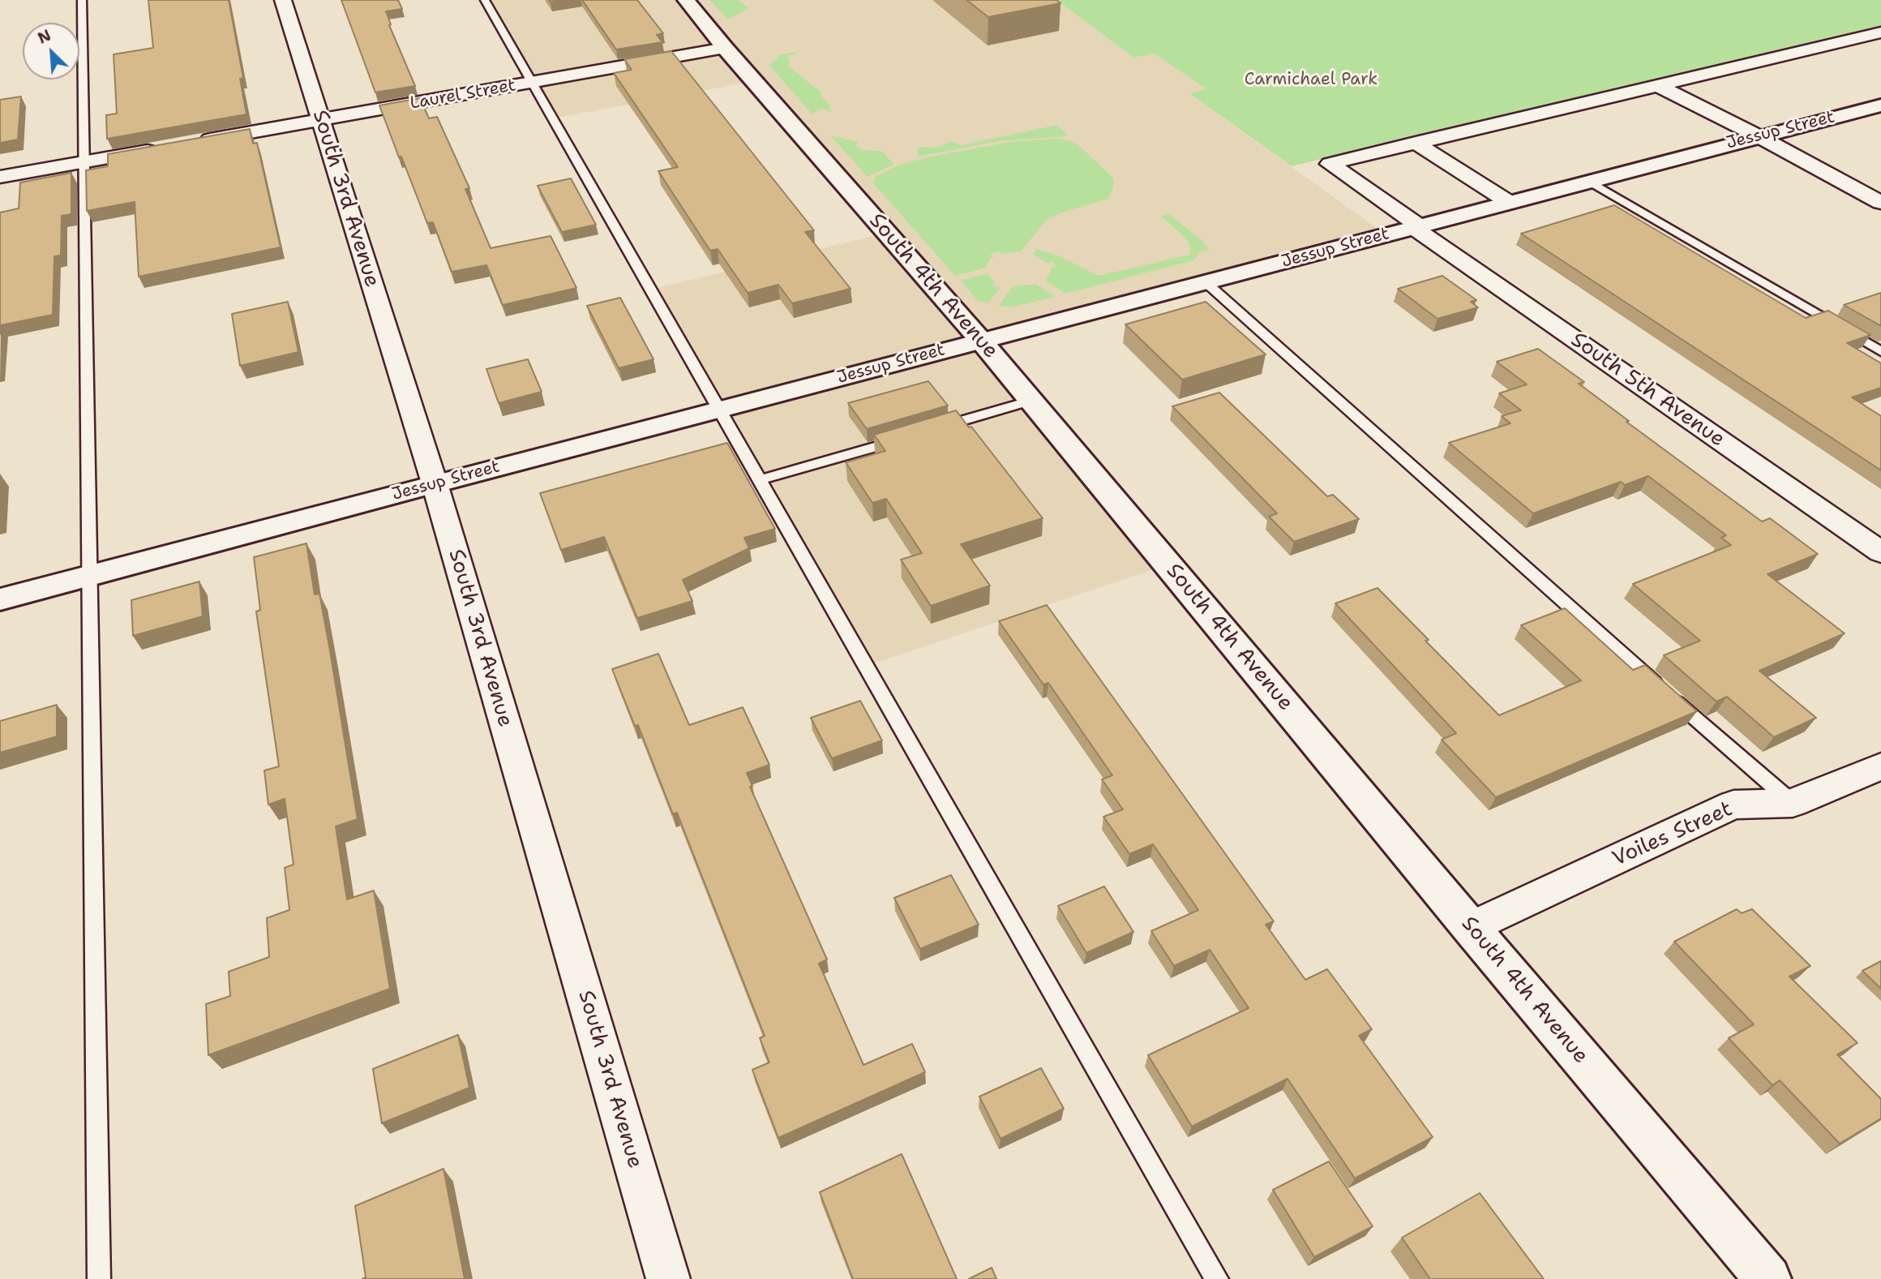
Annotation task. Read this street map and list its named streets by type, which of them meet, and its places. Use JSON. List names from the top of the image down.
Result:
{
  "streets": {
    "street": [
      "Laurel Street",
      "Jessup Street",
      "South 3rd Avenue",
      "South 4th Avenue",
      "South 5th Avenue",
      "Voiles Street"
    ]
  },
  "crossings": [
    ["Laurel Street", "South 3rd Avenue"],
    ["Laurel Street", "South 4th Avenue"],
    ["Jessup Street", "South 3rd Avenue"],
    ["Jessup Street", "South 4th Avenue"],
    ["Jessup Street", "South 5th Avenue"],
    ["South 4th Avenue", "Voiles Street"]
  ],
  "parks": ["Carmichael Park"],
  "north": "top left"
}
